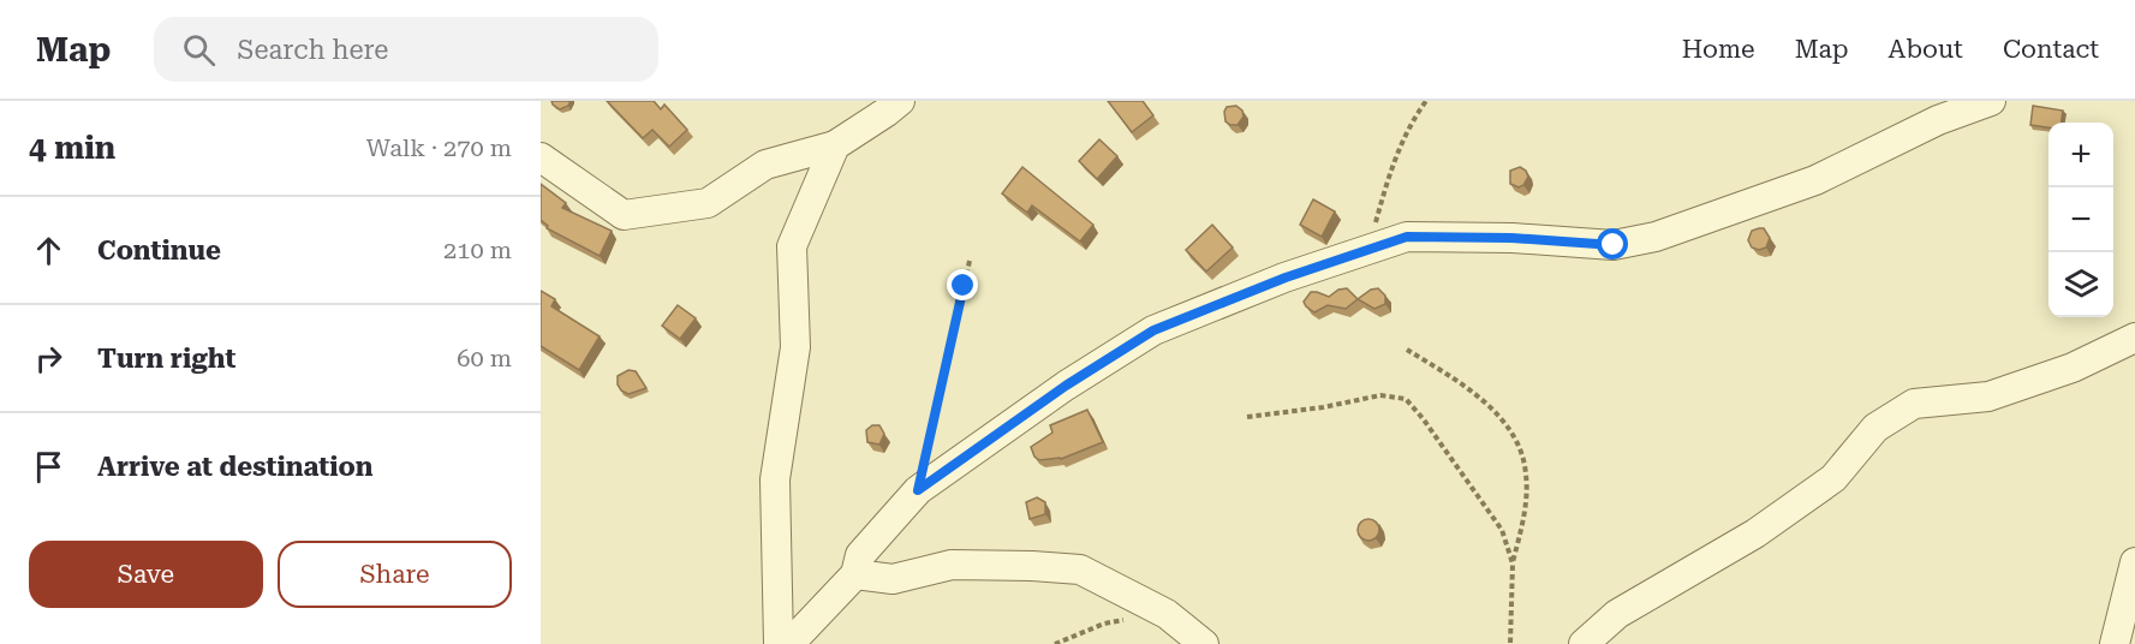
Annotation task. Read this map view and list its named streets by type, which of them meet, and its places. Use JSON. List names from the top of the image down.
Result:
{
  "page": {
    "header": "Map",
    "search": "Search here",
    "nav": [
      "Home",
      "Map",
      "About",
      "Contact"
    ],
    "heading": ["4 min", "Walk · 270 m"],
    "map_buttons": ["+", "−"],
    "list": [
      ["Continue", "210 m"],
      ["Turn right", "60 m"],
      "Arrive at destination"
    ],
    "buttons": ["Save", "Share"]
  }
}
